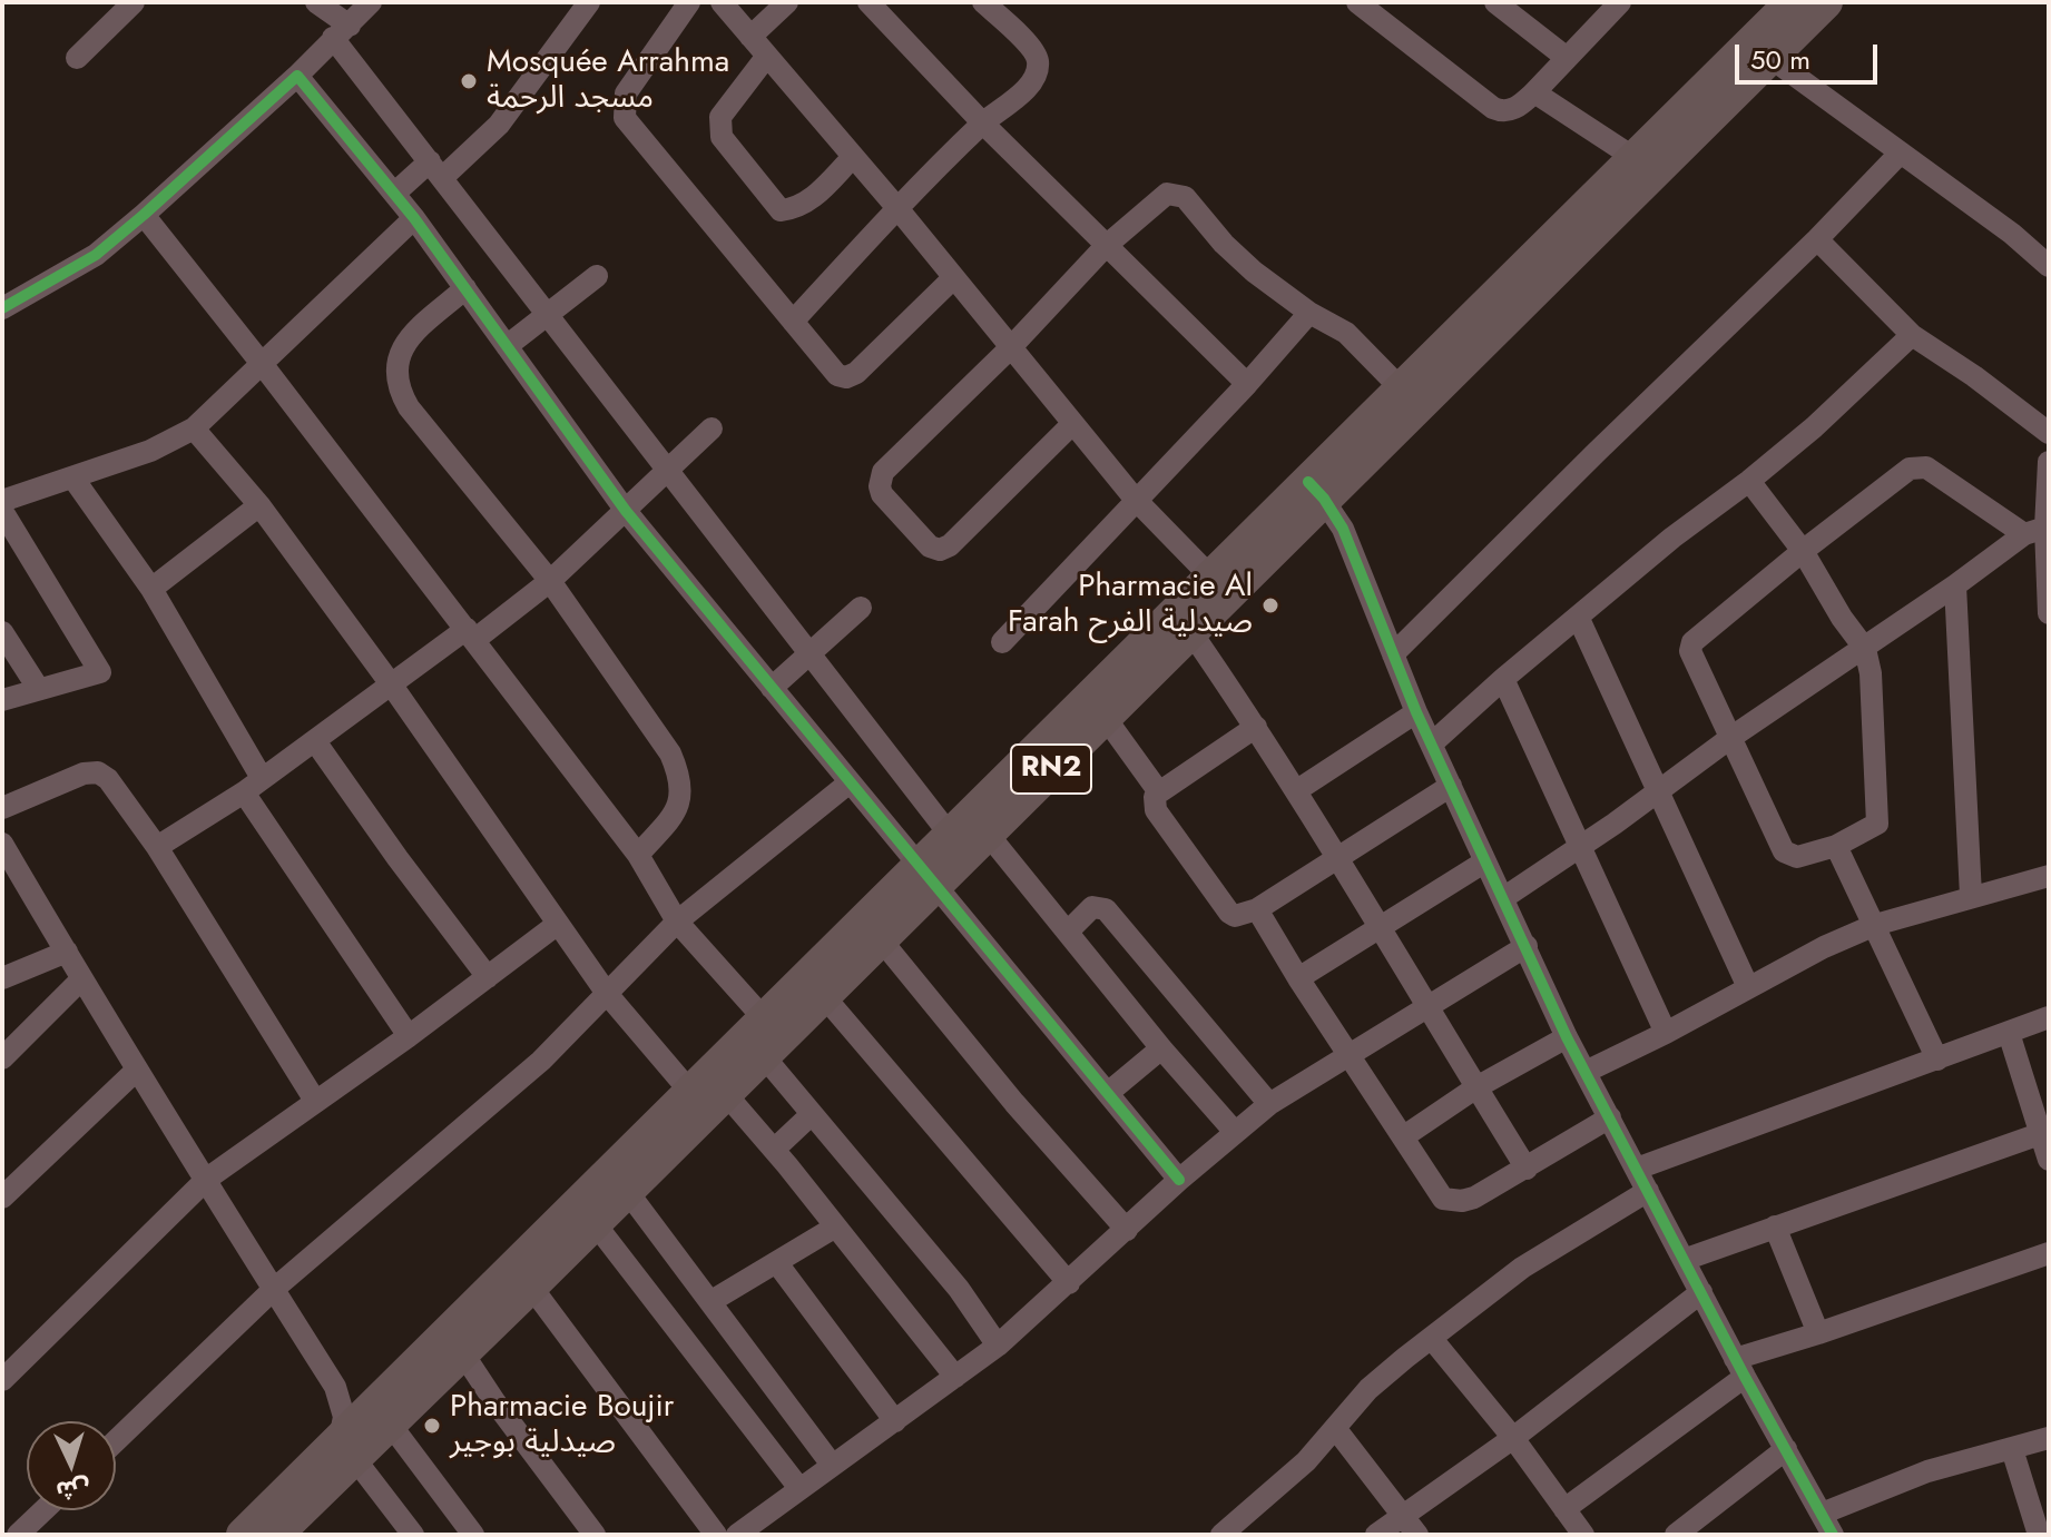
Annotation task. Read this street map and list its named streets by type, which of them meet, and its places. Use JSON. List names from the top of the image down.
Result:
{
  "streets": {
    "highway": ["RN2"]
  },
  "places": ["Mosquée Arrahma مسجد الرحمة", "Pharmacie Al Farah صيدلية الفرح", "Pharmacie Boujir صيدلية بوجير"],
  "scale_bar": "50 m",
  "north": "bottom"
}
